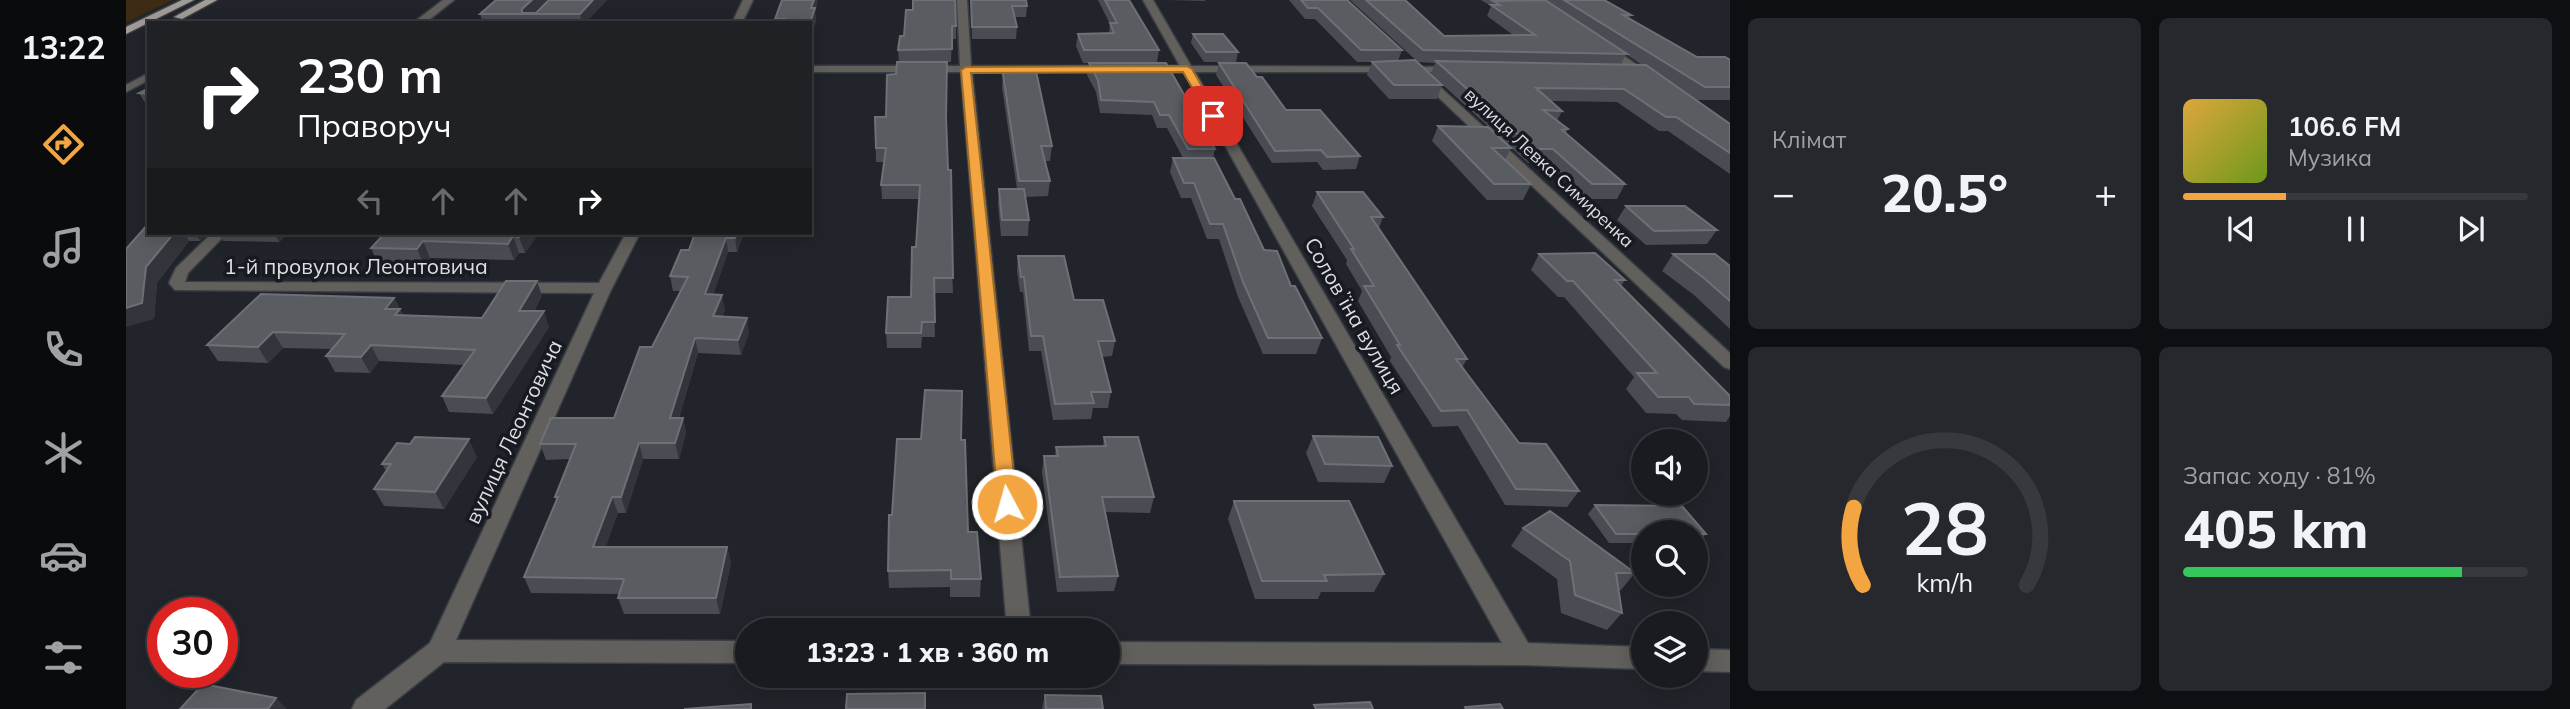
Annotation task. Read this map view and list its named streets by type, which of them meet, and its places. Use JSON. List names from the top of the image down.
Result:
{
  "streets": {
    "street": [
      "вулиця Левка Симиренка",
      "1-й провулок Леонтовича",
      "Соловʼїна вулиця",
      "вулиця Леонтовича"
    ]
  },
  "crossings": [
    ["1-й провулок Леонтовича", "вулиця Леонтовича"]
  ],
  "page": {
    "tabs": "13:22",
    "tile": [
      "Клімат",
      ["Запас ходу · 81%", "405 km"]
    ],
    "turn": ["230 m", "Праворуч"],
    "song": ["106.6 FM", "Музика"],
    "heat": ["−", "20.5°", "+"],
    "limit": "30",
    "trip": "13:23 · 1 хв · 360 m",
    "gauge": ["28", "km/h"]
  }
}
